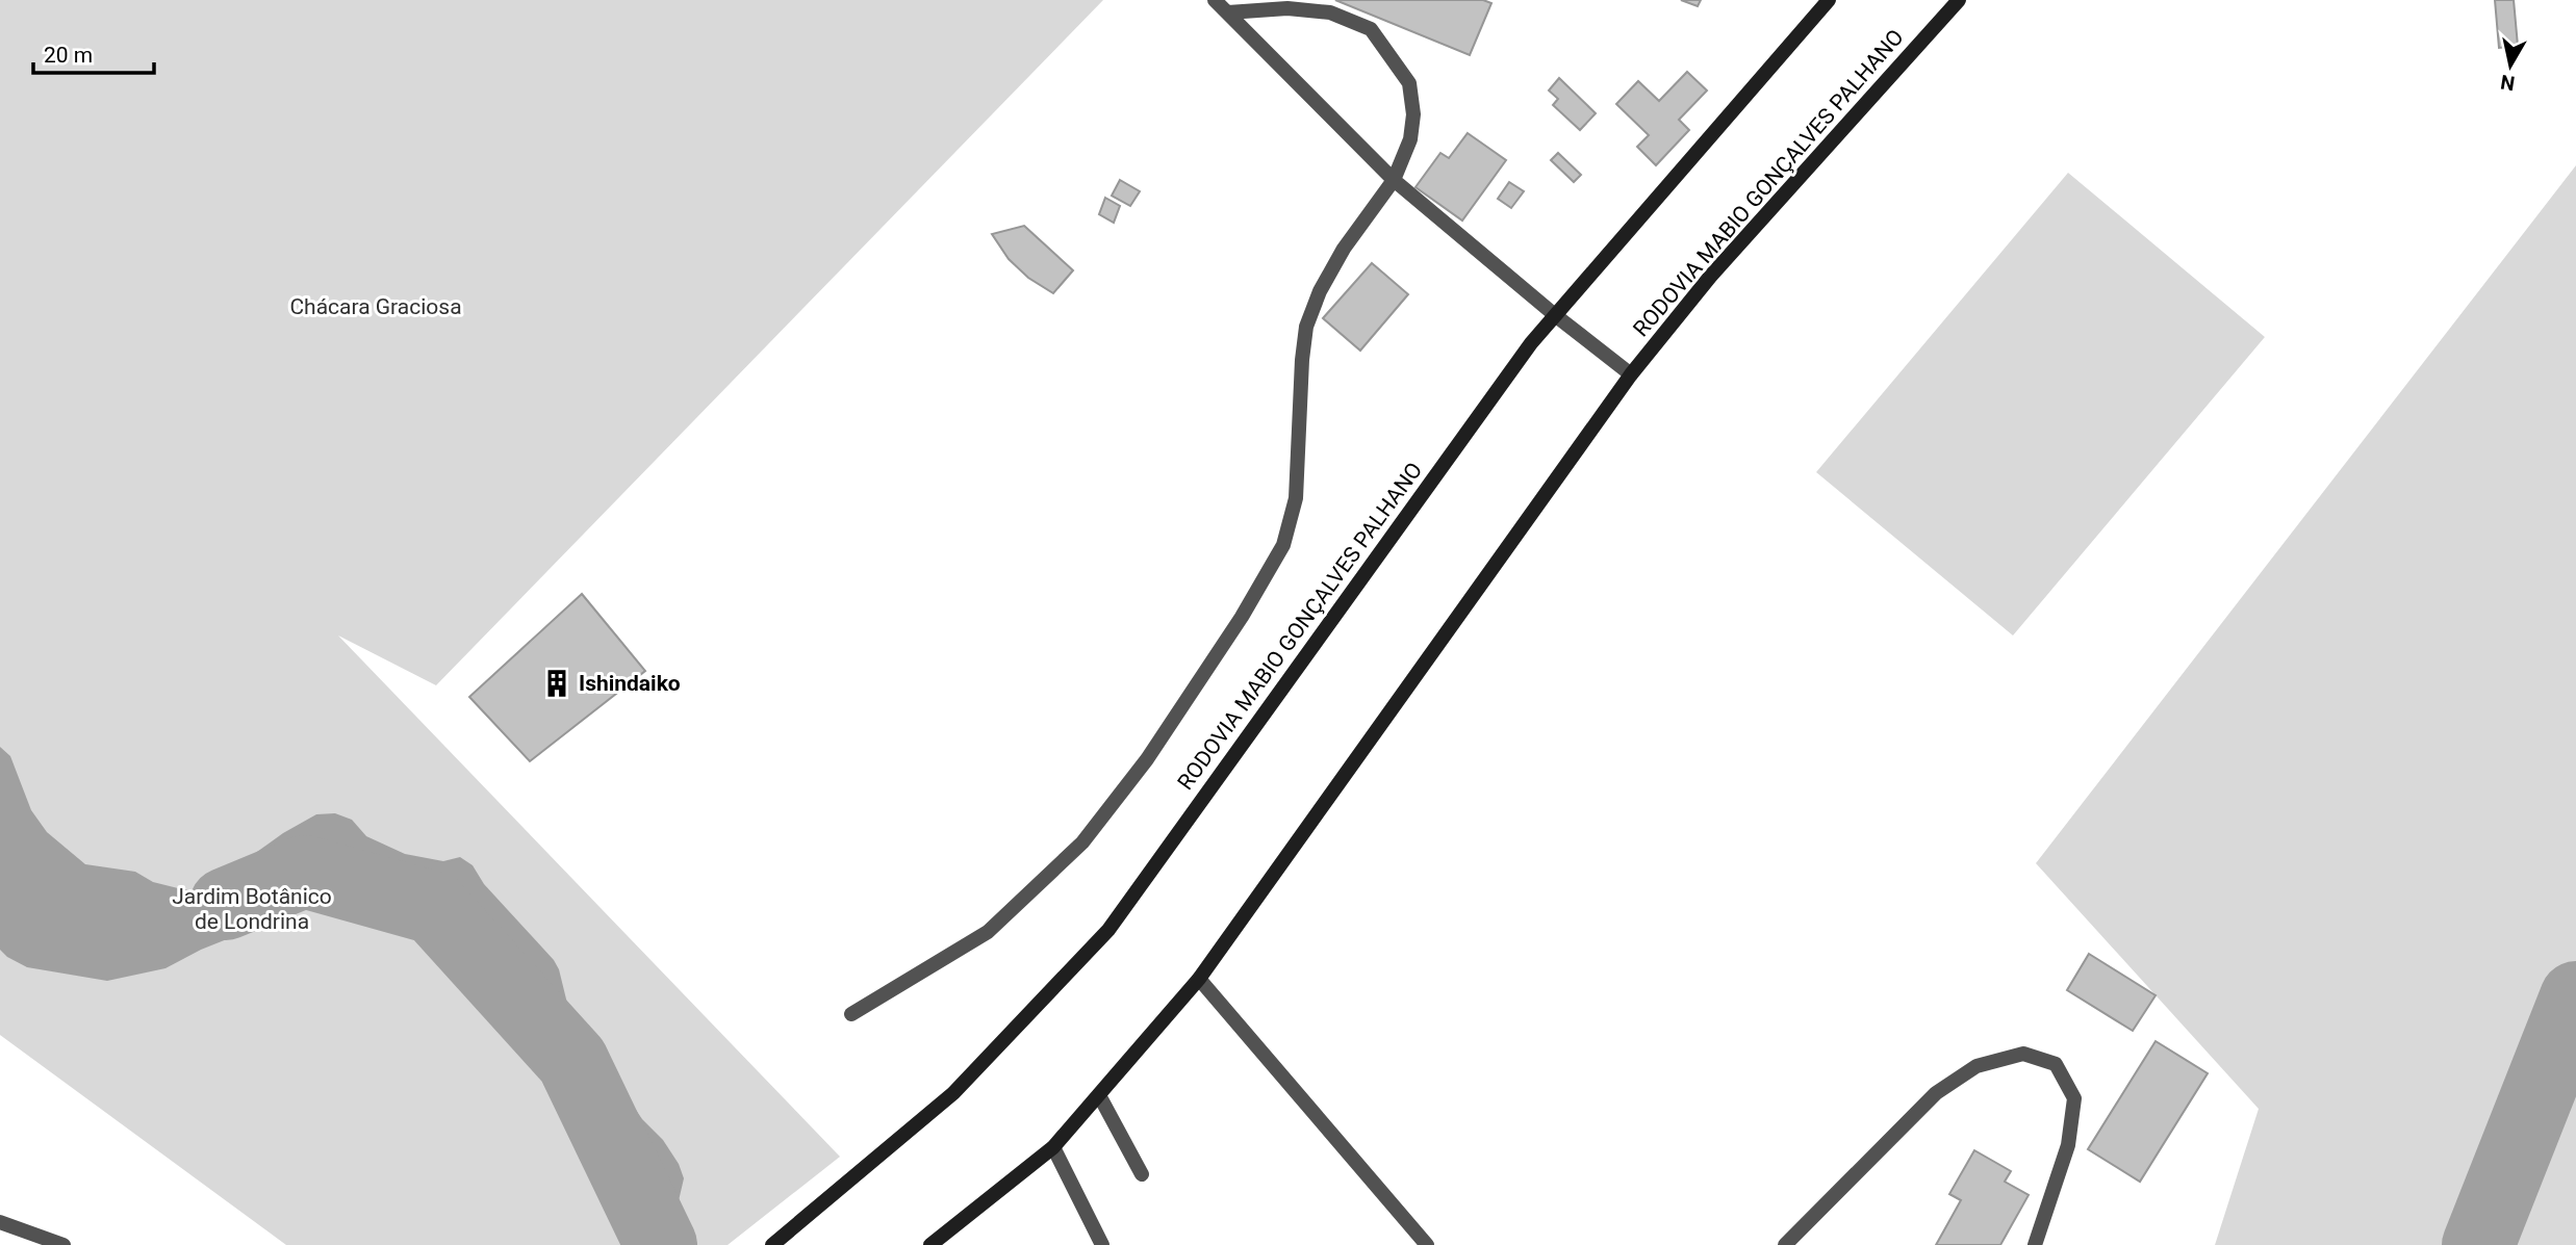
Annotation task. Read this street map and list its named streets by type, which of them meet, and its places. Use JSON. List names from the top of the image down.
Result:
{
  "streets": {
    "main road": ["RODOVIA MABIO GONÇALVES PALHANO"]
  },
  "parks": ["Chácara Graciosa", "Jardim Botânico de Londrina"],
  "places": {
    "building": ["Ishindaiko"]
  },
  "scale_bar": "20 m",
  "north": "bottom"
}
